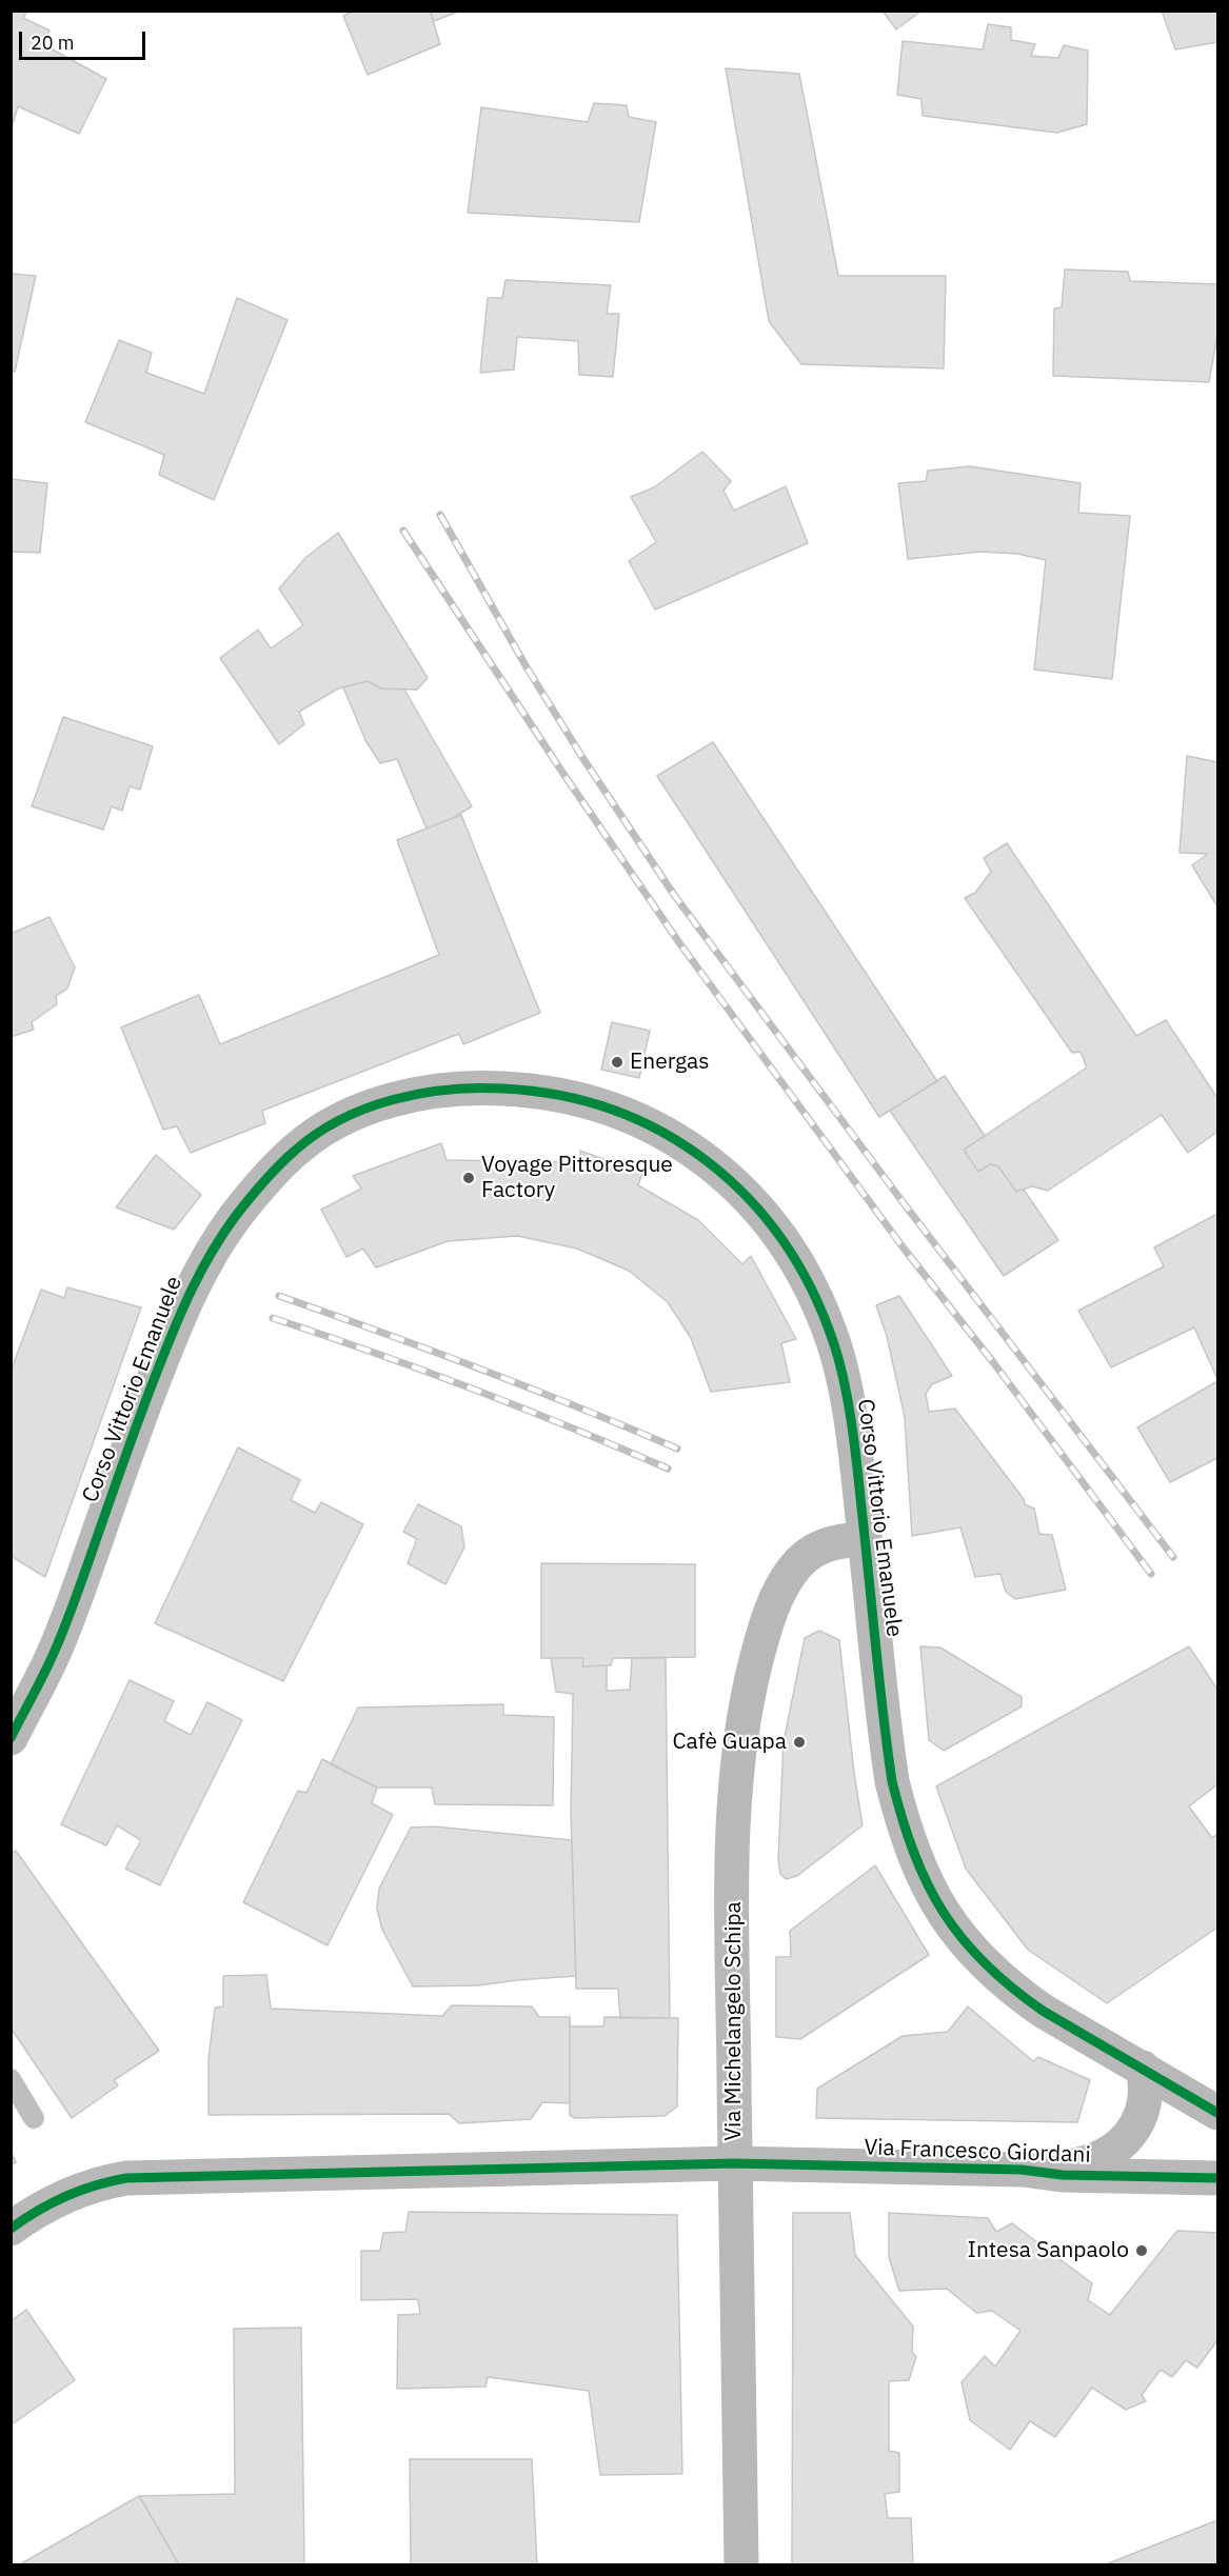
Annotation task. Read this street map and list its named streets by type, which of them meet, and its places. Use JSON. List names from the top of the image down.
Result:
{
  "streets": {
    "street": ["Corso Vittorio Emanuele", "Via Michelangelo Schipa", "Via Francesco Giordani"]
  },
  "crossings": [
    ["Corso Vittorio Emanuele", "Via Michelangelo Schipa"],
    ["Via Michelangelo Schipa", "Via Francesco Giordani"]
  ],
  "places": [
    "Energas",
    "Voyage Pittoresque Factory",
    "Cafè Guapa",
    "Intesa Sanpaolo"
  ],
  "scale_bar": "20 m"
}
